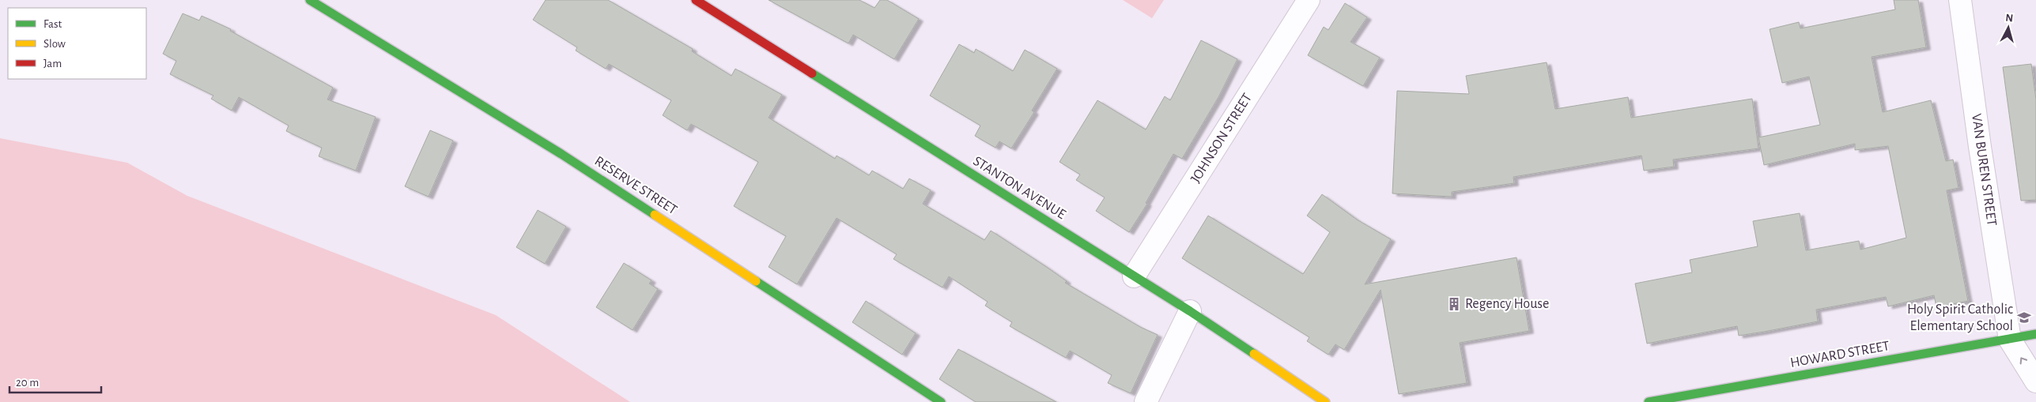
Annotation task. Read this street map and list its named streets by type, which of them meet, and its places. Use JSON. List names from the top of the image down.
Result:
{
  "streets": {
    "street": [
      "JOHNSON STREET",
      "VAN BUREN STREET",
      "RESERVE STREET",
      "STANTON AVENUE",
      "HOWARD STREET"
    ]
  },
  "crossings": [
    ["JOHNSON STREET", "STANTON AVENUE"],
    ["VAN BUREN STREET", "HOWARD STREET"]
  ],
  "places": {
    "building": ["Regency House"],
    "school or university": ["Holy Spirit Catholic Elementary School"]
  },
  "legend": ["Fast", "Slow", "Jam"],
  "scale_bar": "20 m",
  "north": "top"
}
